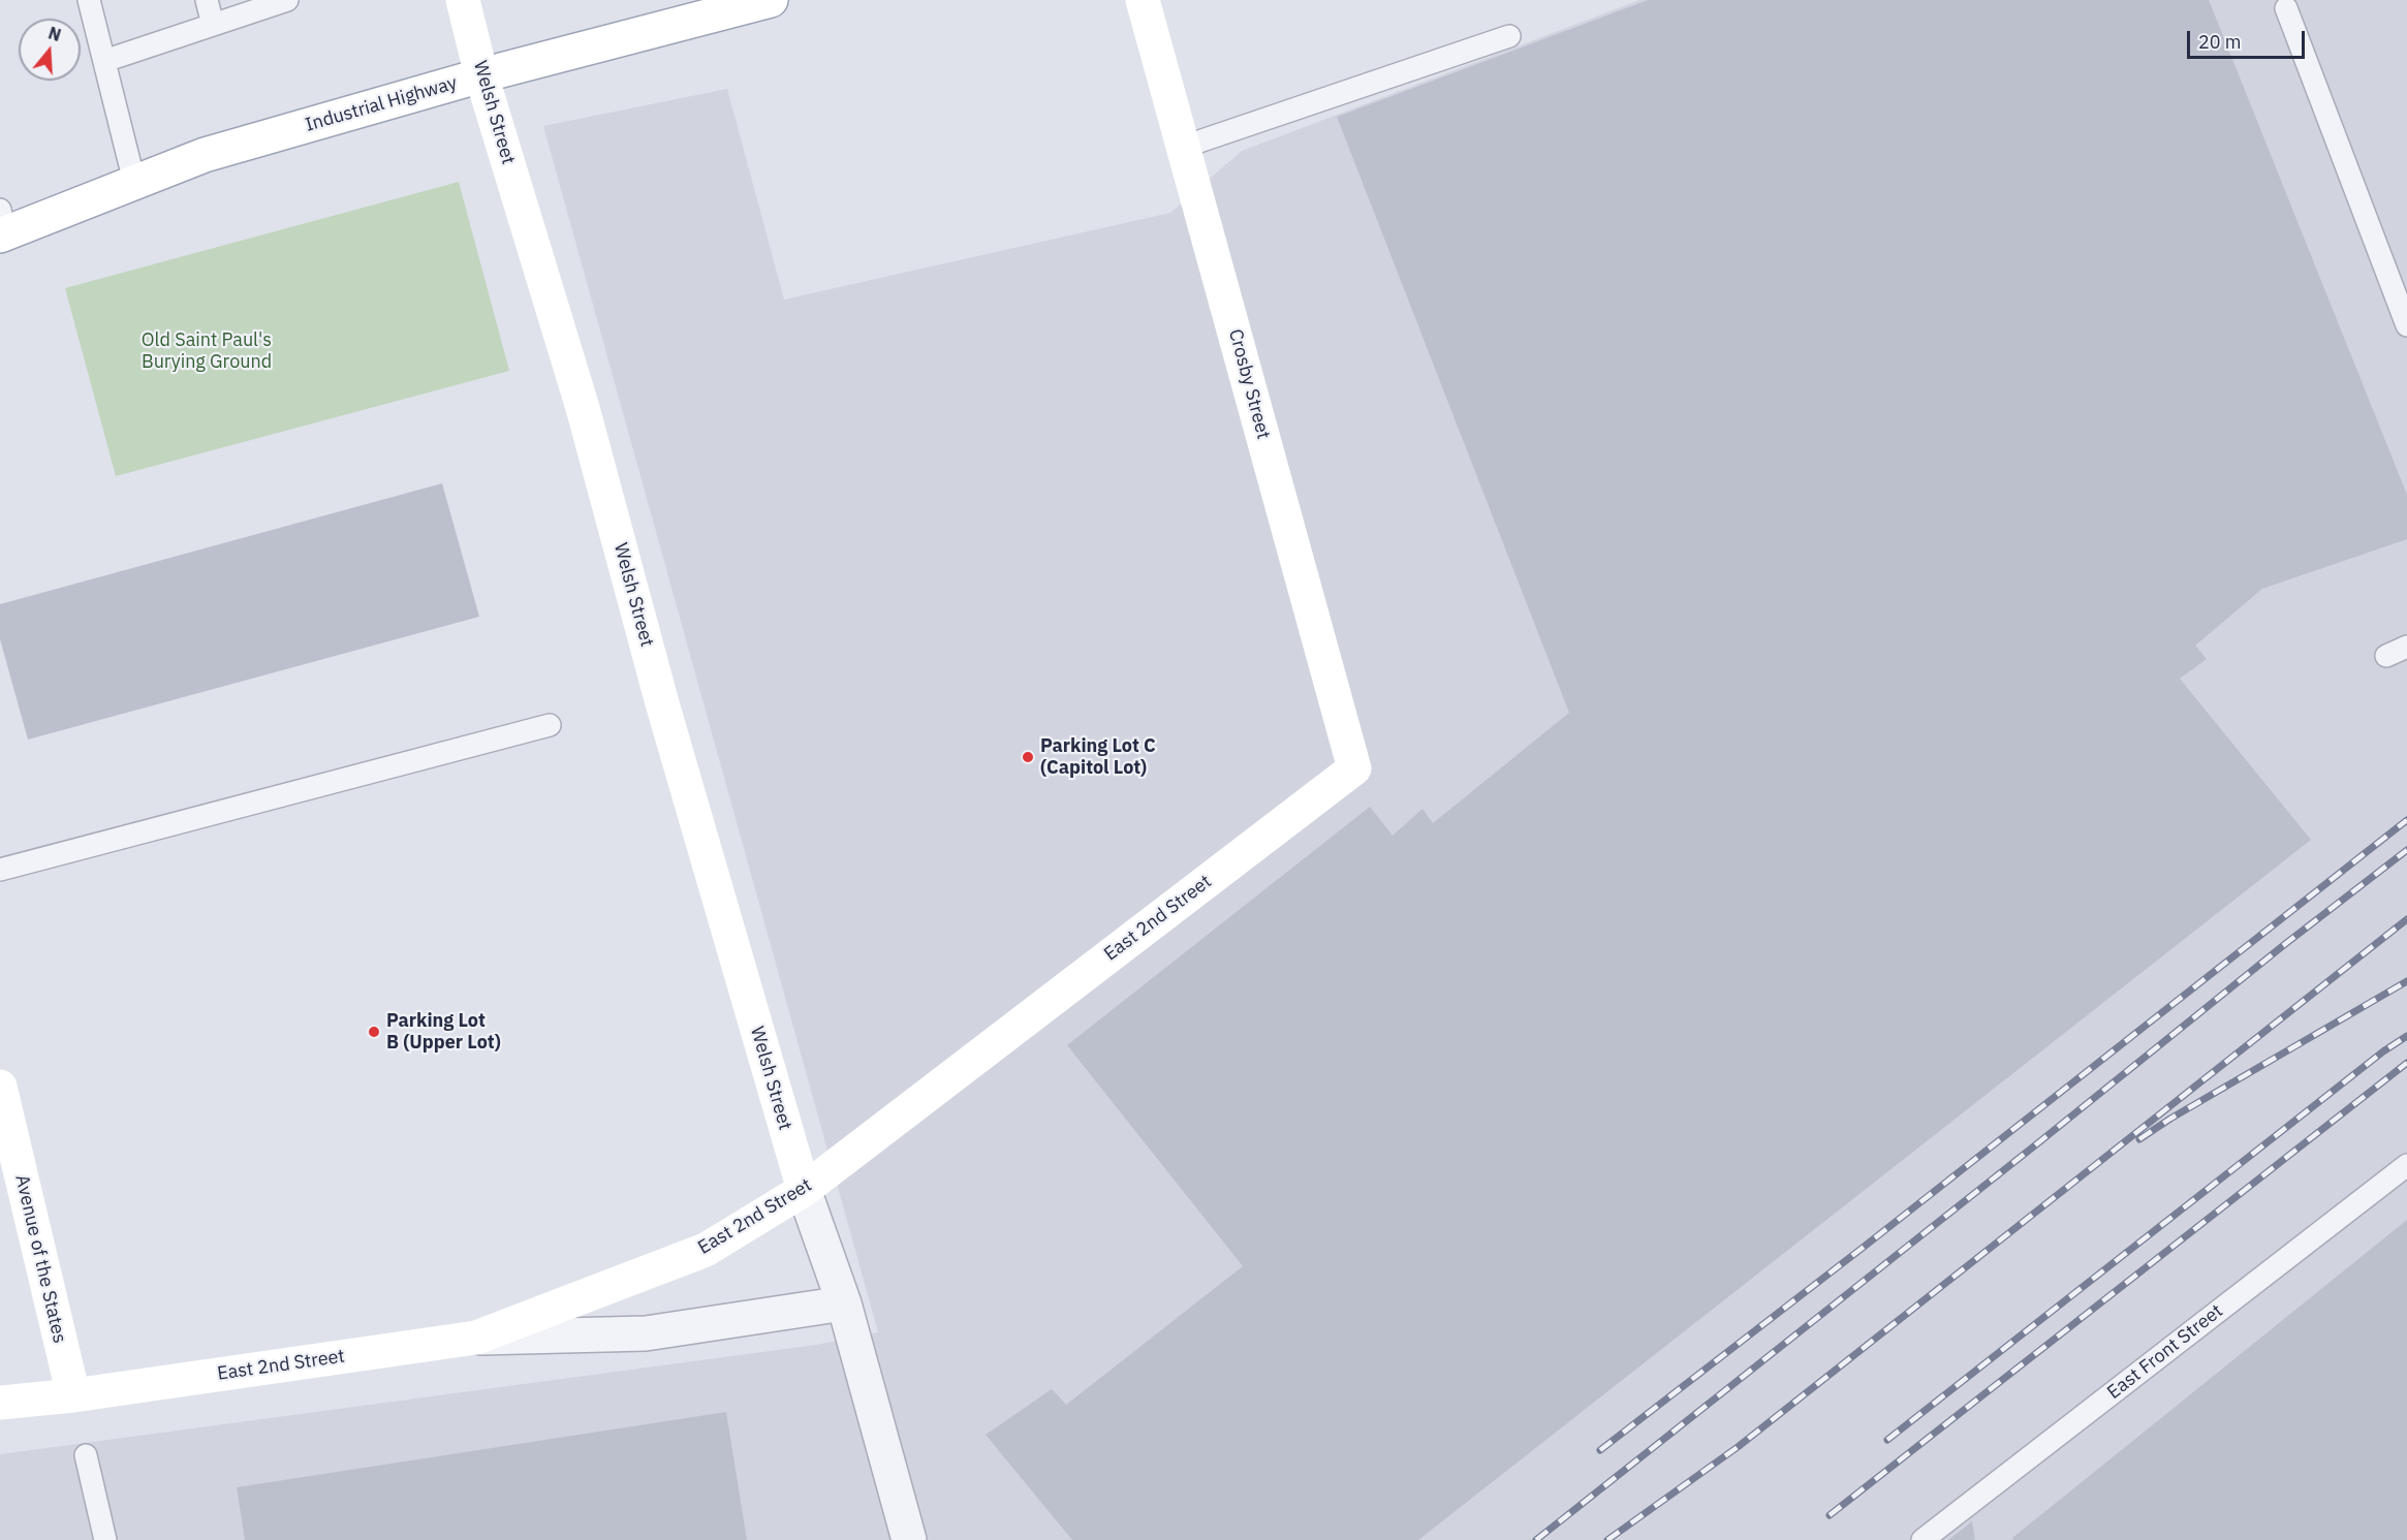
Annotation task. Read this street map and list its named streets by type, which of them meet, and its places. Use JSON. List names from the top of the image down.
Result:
{
  "streets": {
    "street": [
      "Industrial Highway",
      "Welsh Street",
      "Crosby Street",
      "East 2nd Street",
      "Avenue of the States"
    ],
    "lane": ["East Front Street"]
  },
  "crossings": [
    ["Industrial Highway", "Welsh Street"],
    ["Welsh Street", "East 2nd Street"],
    ["Crosby Street", "East 2nd Street"],
    ["East 2nd Street", "Avenue of the States"]
  ],
  "parks": ["Old Saint Paul's Burying Ground"],
  "places": ["Parking Lot C (Capitol Lot)", "Parking Lot B (Upper Lot)"],
  "scale_bar": "20 m",
  "north": "top"
}
